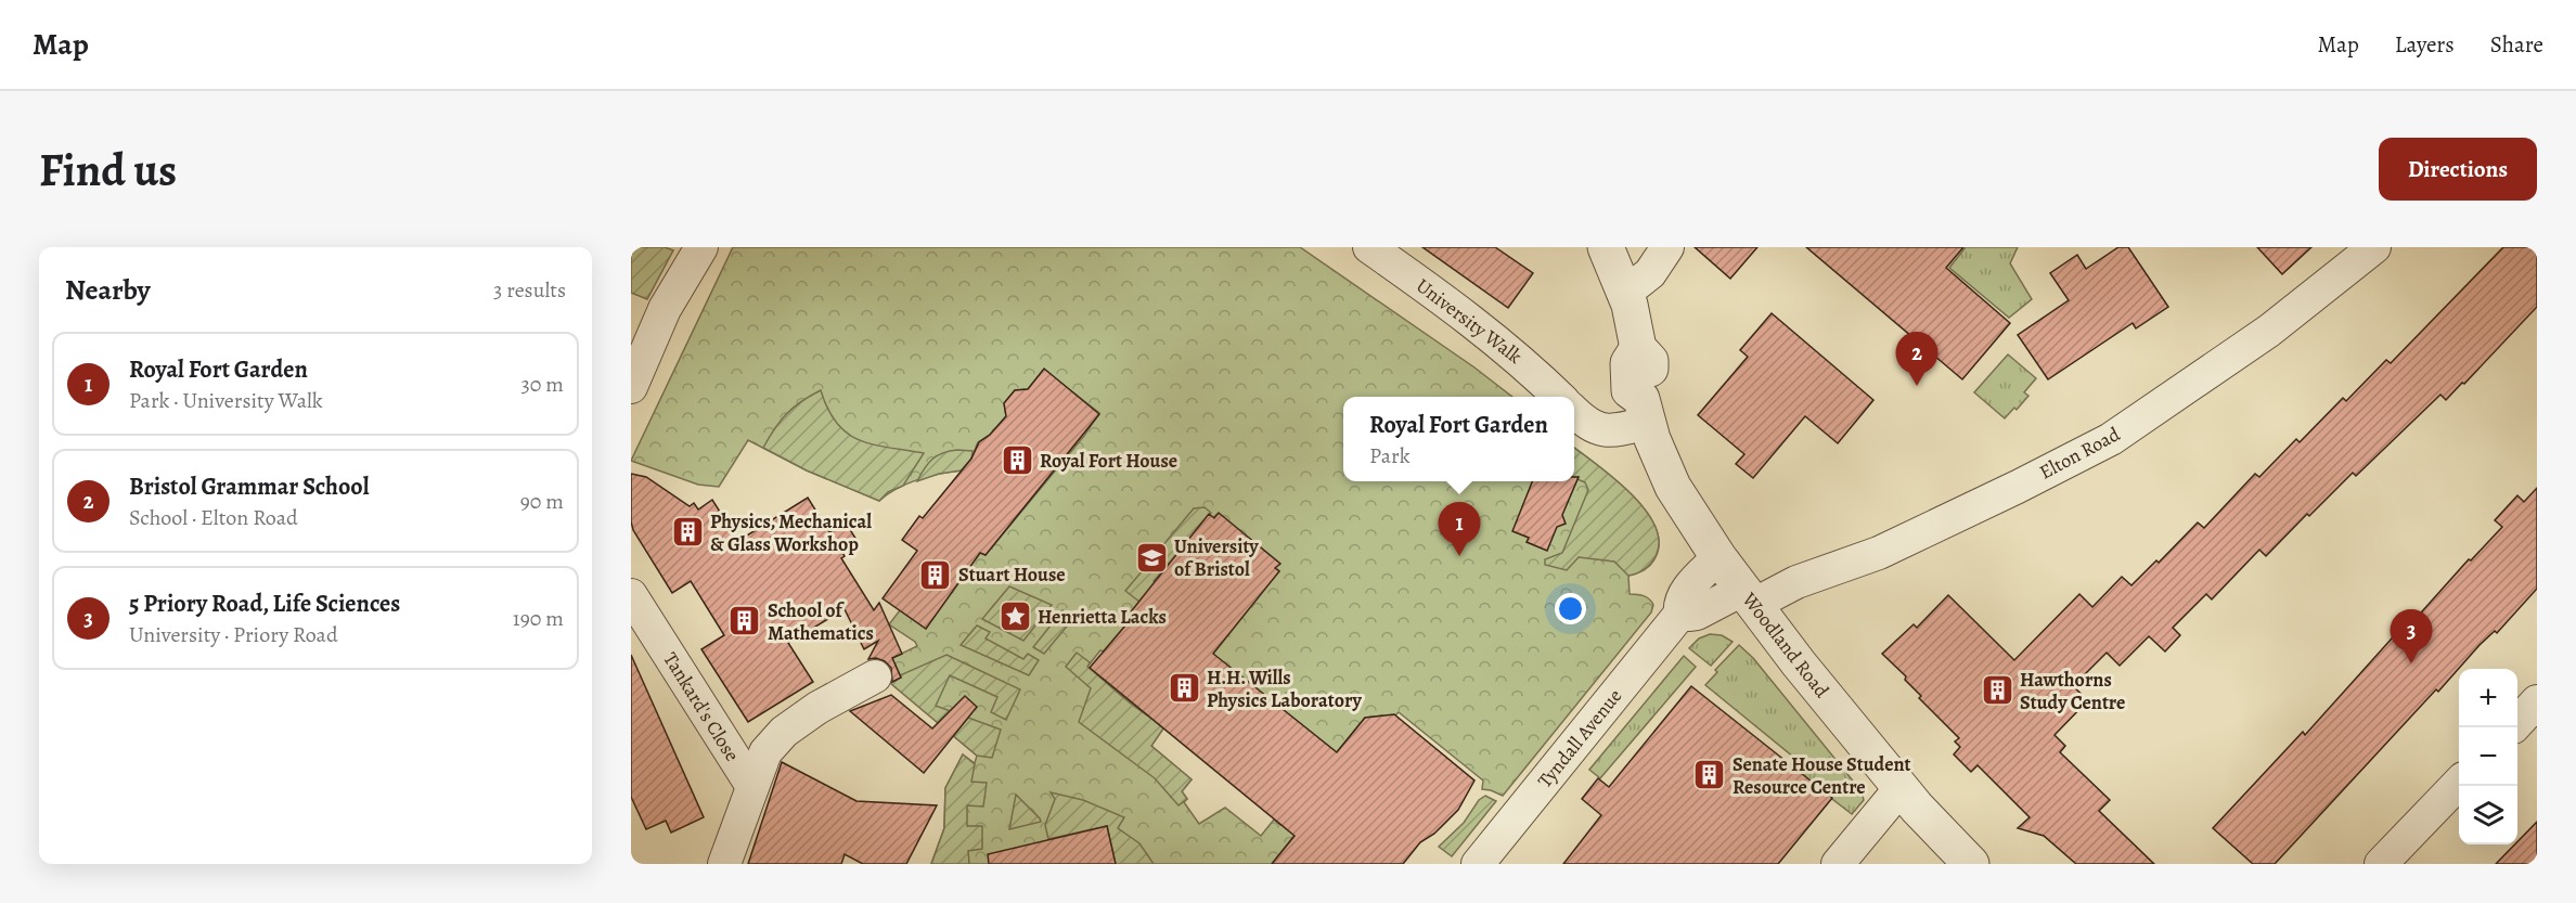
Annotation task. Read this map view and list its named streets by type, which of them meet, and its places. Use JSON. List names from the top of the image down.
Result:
{
  "streets": {
    "street": [
      "University Walk",
      "Elton Road",
      "Woodland Road",
      "Tankard's Close",
      "Tyndall Avenue"
    ]
  },
  "crossings": [
    ["Elton Road", "Woodland Road"],
    ["Woodland Road", "Tyndall Avenue"]
  ],
  "places": {
    "building": [
      "Royal Fort House",
      "Physics, Mechanical & Glass Workshop",
      "Stuart House",
      "School of Mathematics",
      "H.H. Wills Physics Laboratory",
      "Hawthorns Study Centre",
      "Senate House Student Resource Centre"
    ],
    "school or university": ["University of Bristol"],
    "place": ["Henrietta Lacks"]
  },
  "page": {
    "header": "Map",
    "nav": ["Map", "Layers", "Share"],
    "buttons": "Directions",
    "title": "Find us",
    "heading": ["Nearby", "3 results"],
    "list": [
      {
        "mark": "1",
        "name": "Royal Fort Garden",
        "note": "Park · University Walk",
        "value": "30 m"
      },
      {
        "mark": "2",
        "name": "Bristol Grammar School",
        "note": "School · Elton Road",
        "value": "90 m"
      },
      {
        "mark": "3",
        "name": "5 Priory Road, Life Sciences",
        "note": "University · Priory Road",
        "value": "190 m"
      }
    ],
    "pins": ["2", "1", "3"],
    "popup": ["Royal Fort Garden", "Park"],
    "map_buttons": ["+", "−"]
  }
}
